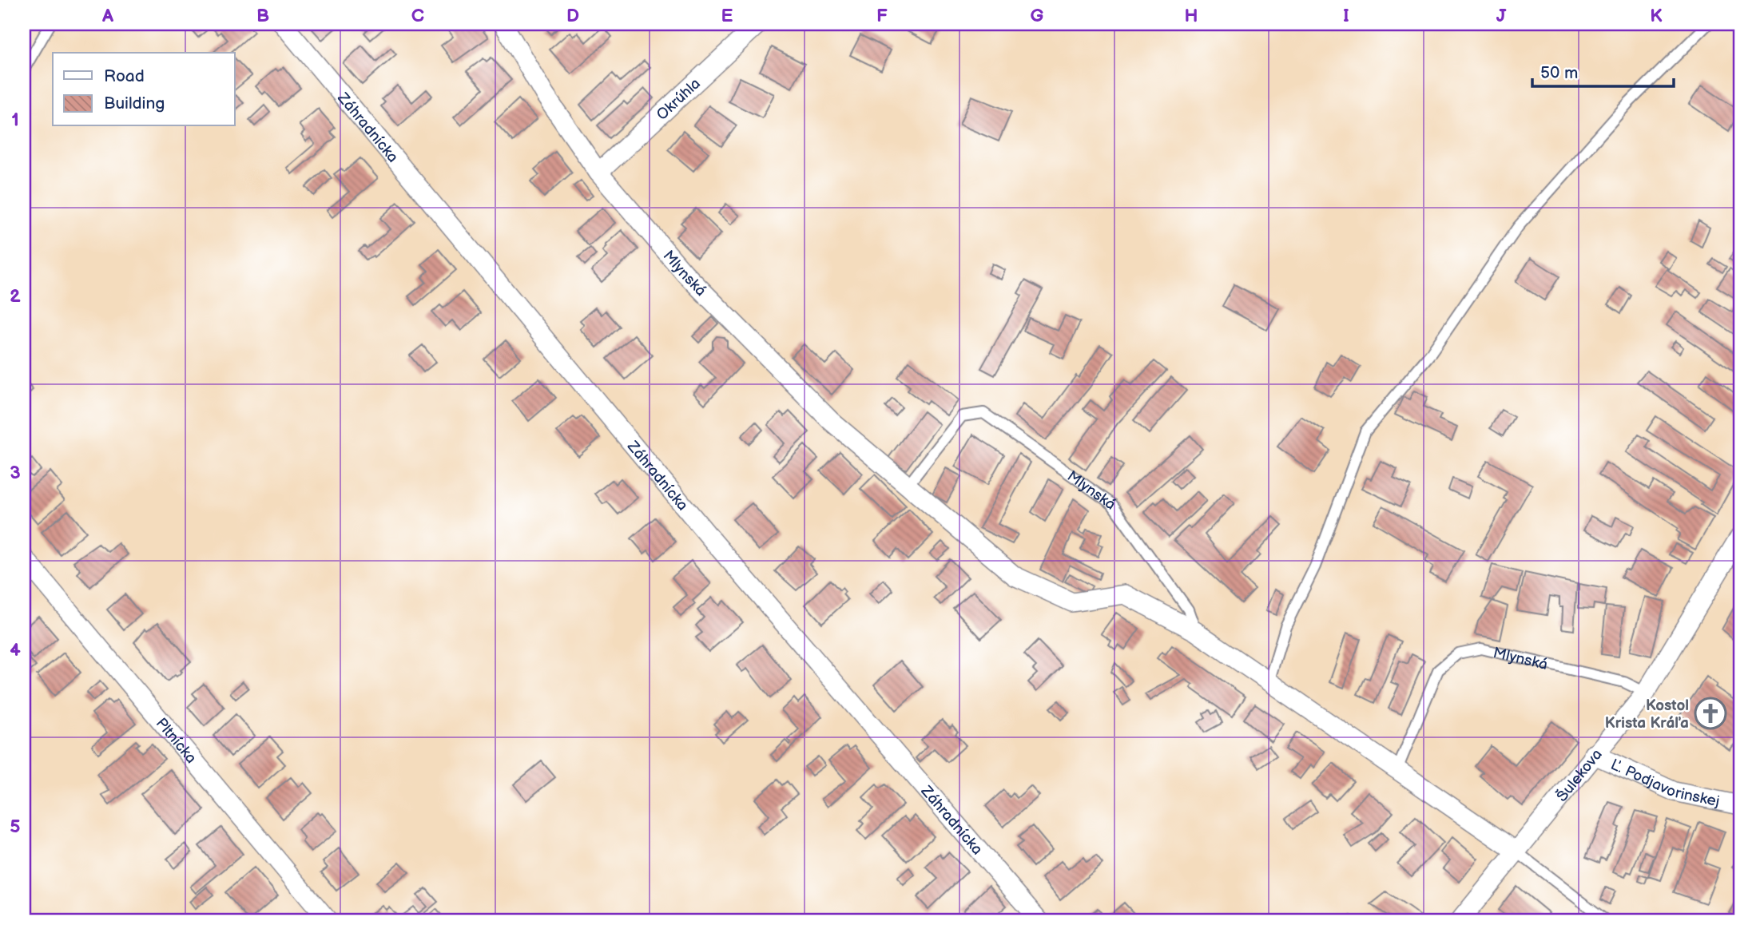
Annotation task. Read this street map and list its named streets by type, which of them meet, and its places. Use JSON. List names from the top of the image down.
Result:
{
  "streets": {
    "street": [
      "Okrúhla",
      "Záhradnícka",
      "Mlynská",
      "Pltnícka",
      "Šulekova",
      "Ľ. Podjavorinskej"
    ]
  },
  "crossings": [
    ["Okrúhla", "Mlynská"],
    ["Mlynská", "Šulekova"],
    ["Šulekova", "Ľ. Podjavorinskej"]
  ],
  "places": {
    "church": ["Kostol Krista Kráľa"]
  },
  "legend": ["Road", "Building"],
  "scale_bar": "50 m",
  "grid": {
    "columns": [
      "A",
      "B",
      "C",
      "D",
      "E",
      "F",
      "G",
      "H",
      "I",
      "J",
      "K"
    ],
    "rows": [
      "1",
      "2",
      "3",
      "4",
      "5"
    ]
  }
}
